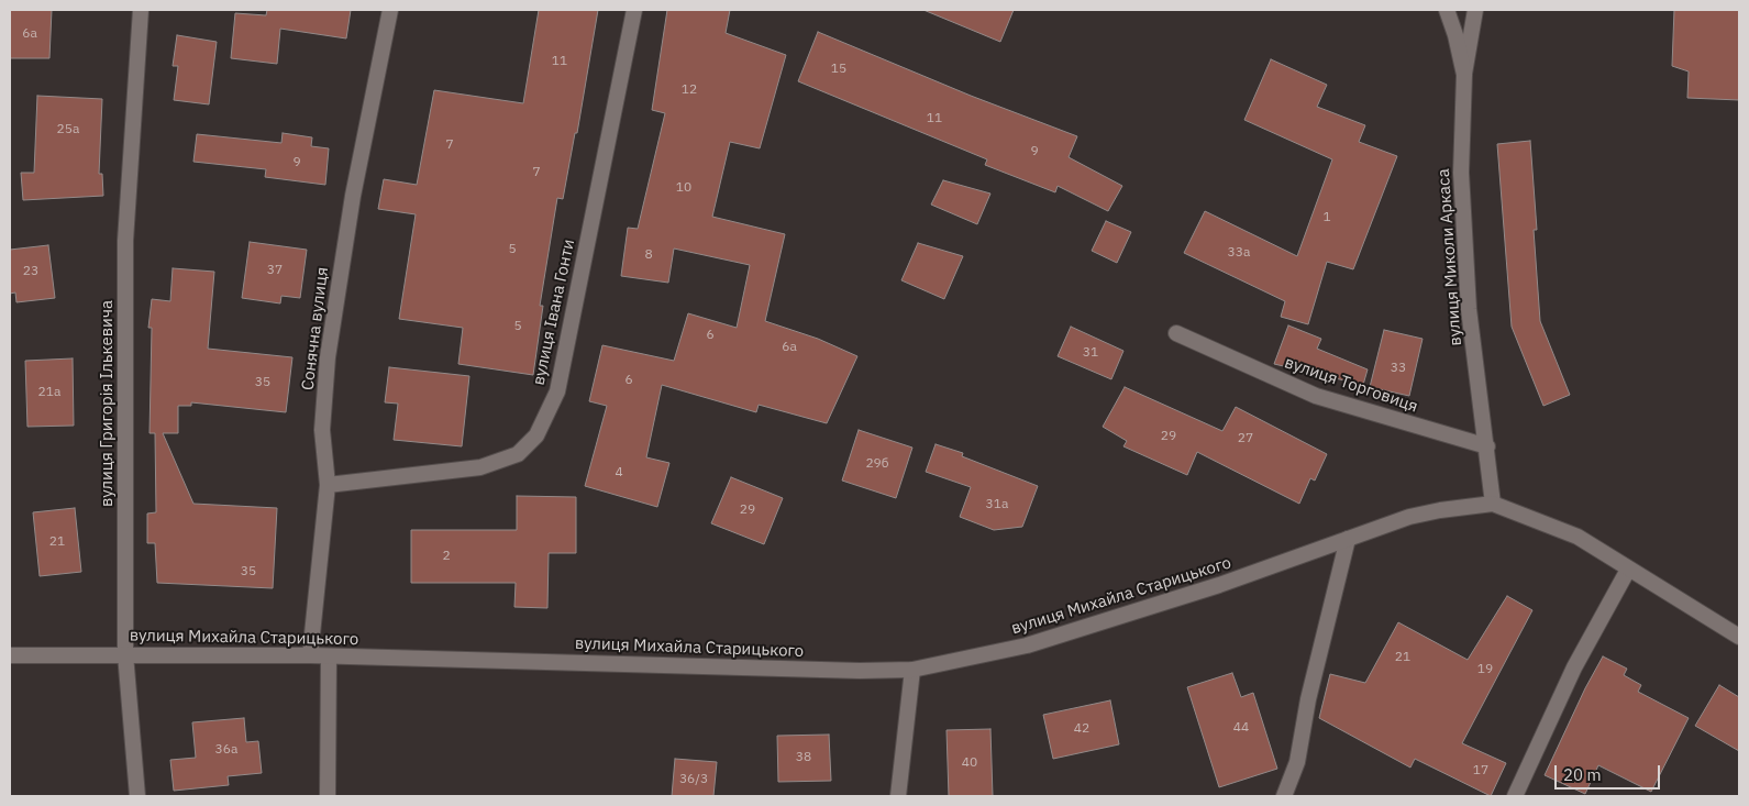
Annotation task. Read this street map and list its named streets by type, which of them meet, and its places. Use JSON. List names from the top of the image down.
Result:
{
  "streets": {
    "street": [
      "вулиця Миколи Аркаса",
      "вулиця Івана Гонти",
      "Сонячна вулиця",
      "вулиця Торговиця",
      "вулиця Григорія Ількевича",
      "вулиця Михайла Старицького"
    ]
  },
  "crossings": [
    ["вулиця Миколи Аркаса", "вулиця Торговиця"],
    ["вулиця Миколи Аркаса", "вулиця Михайла Старицького"],
    ["вулиця Івана Гонти", "Сонячна вулиця"],
    ["Сонячна вулиця", "вулиця Михайла Старицького"],
    ["вулиця Григорія Ількевича", "вулиця Михайла Старицького"]
  ],
  "house_numbers": [
    "6а",
    "11",
    "15",
    "12",
    "11",
    "25а",
    "7",
    "9",
    "9",
    "7",
    "10",
    "1",
    "5",
    "33а",
    "8",
    "37",
    "23",
    "5",
    "6",
    "6а",
    "31",
    "33",
    "6",
    "35",
    "21а",
    "29",
    "27",
    "29б",
    "4",
    "31а",
    "29",
    "21",
    "2",
    "35",
    "21",
    "19",
    "44",
    "42",
    "36а",
    "38",
    "40",
    "17",
    "36/3"
  ],
  "scale_bar": "20 m"
}
